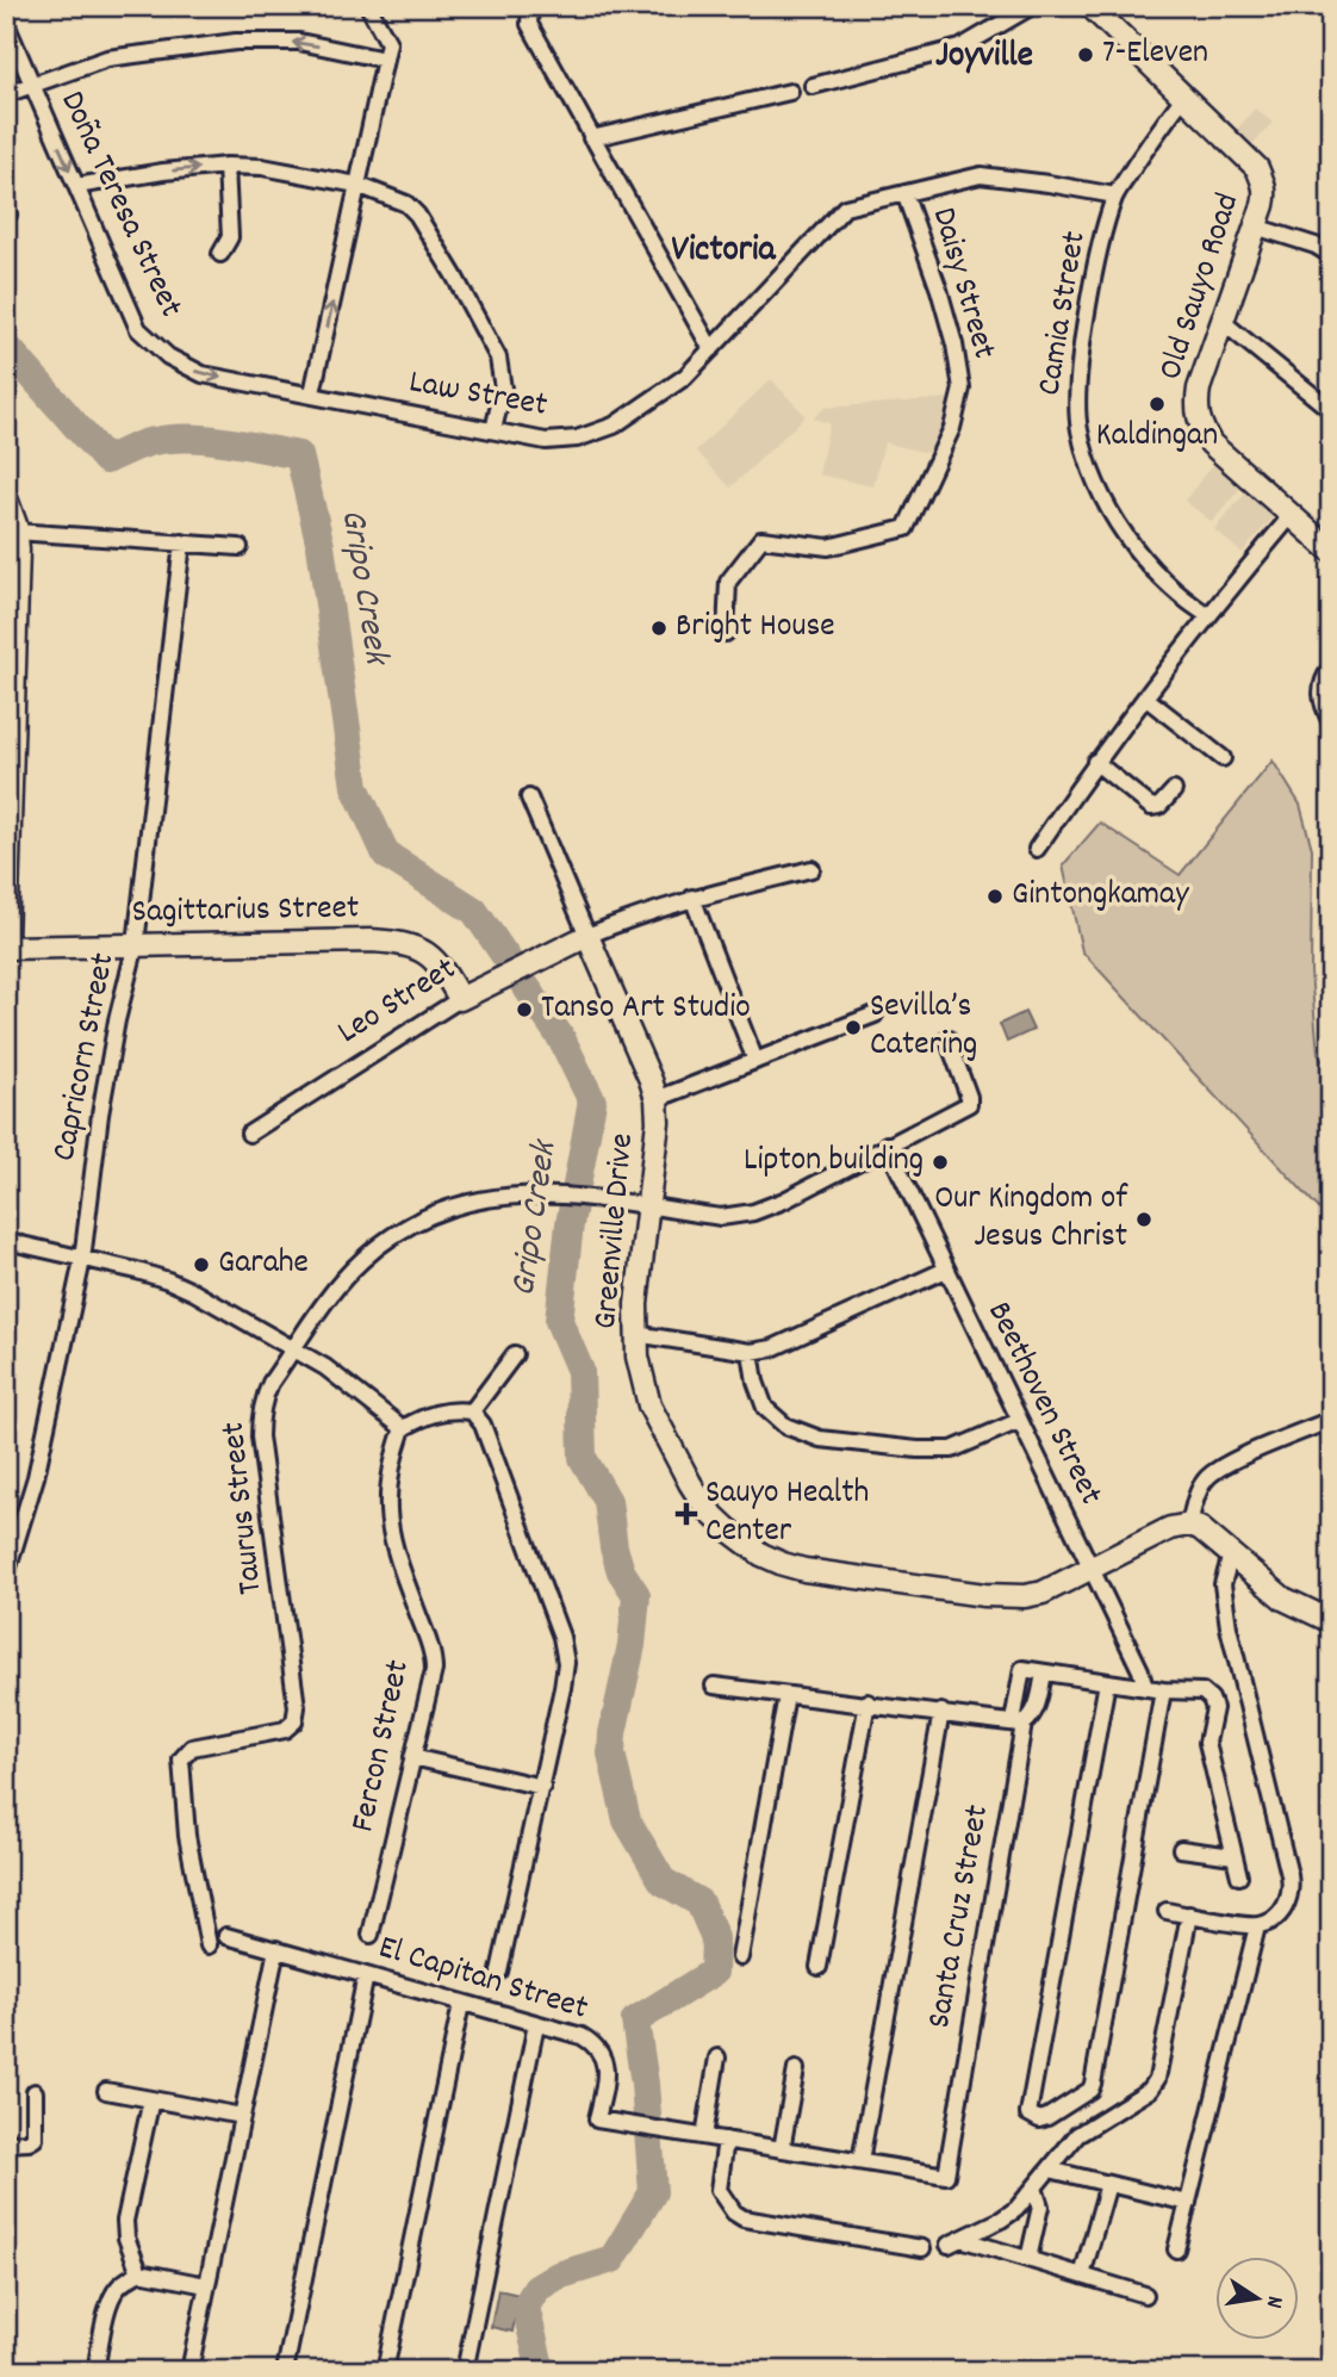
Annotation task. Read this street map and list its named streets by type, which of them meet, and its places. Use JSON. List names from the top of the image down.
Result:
{
  "streets": {
    "street": [
      "Doña Teresa Street",
      "Daisy Street",
      "Old Sauyo Road",
      "Camia Street",
      "Law Street",
      "Sagittarius Street",
      "Leo Street",
      "Capricorn Street",
      "Greenville Drive",
      "Beethoven Street",
      "Taurus Street",
      "Fercon Street",
      "Santa Cruz Street",
      "El Capitan Street"
    ]
  },
  "crossings": [
    ["Doña Teresa Street", "Law Street"],
    ["Daisy Street", "Law Street"],
    ["Old Sauyo Road", "Camia Street"],
    ["Sagittarius Street", "Leo Street"],
    ["Sagittarius Street", "Capricorn Street"],
    ["Leo Street", "Greenville Drive"],
    ["Greenville Drive", "Beethoven Street"],
    ["Greenville Drive", "Taurus Street"],
    ["Beethoven Street", "Taurus Street"],
    ["Santa Cruz Street", "El Capitan Street"]
  ],
  "one_way": ["Doña Teresa Street"],
  "districts": ["Joyville", "Victoria"],
  "water": ["Gripo Creek"],
  "places": {
    "other": [
      "7-Eleven",
      "Kaldingan",
      "Bright House",
      "Gintongkamay",
      "Tanso Art Studio",
      "Sevilla’s Catering",
      "Lipton building",
      "Our Kingdom of Jesus Christ",
      "Garahe"
    ],
    "health": ["Sauyo Health Center"]
  },
  "north": "right"
}
